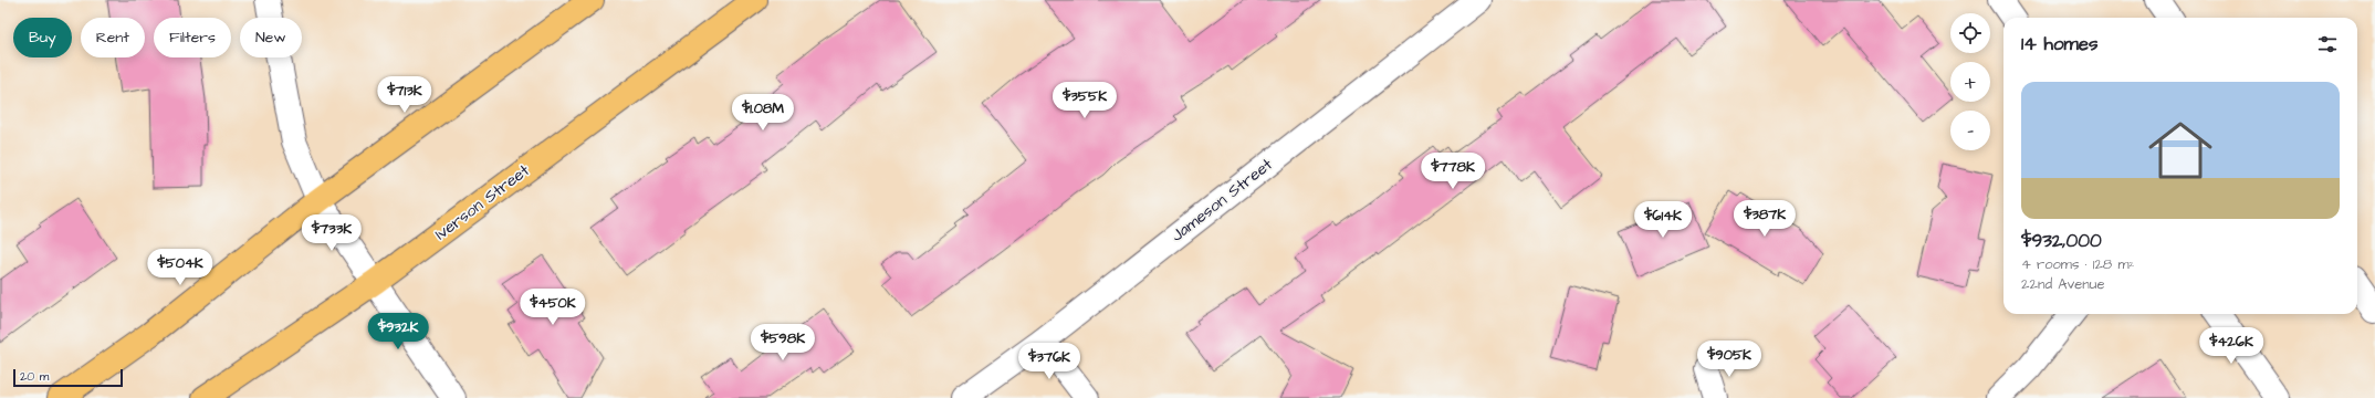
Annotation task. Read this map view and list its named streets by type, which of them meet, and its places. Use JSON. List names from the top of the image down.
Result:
{
  "streets": {
    "main road": ["Iverson Street"],
    "street": ["Jameson Street"]
  },
  "scale_bar": "20 m",
  "page": {
    "map_buttons": ["+", "−"],
    "chip": [
      "Buy",
      "Rent",
      "Filters",
      "New"
    ],
    "heading": "14 homes",
    "list": [
      {
        "name": "$932,000",
        "note": "4 rooms · 128 m² · 22nd Avenue"
      }
    ],
    "price": [
      "$713K",
      "$355K",
      "$1.08M",
      "$778K",
      "$387K",
      "$614K",
      "$733K",
      "$504K",
      "$450K",
      "$932K",
      "$598K",
      "$426K",
      "$905K",
      "$376K"
    ],
    "scale": "20 m"
  }
}
